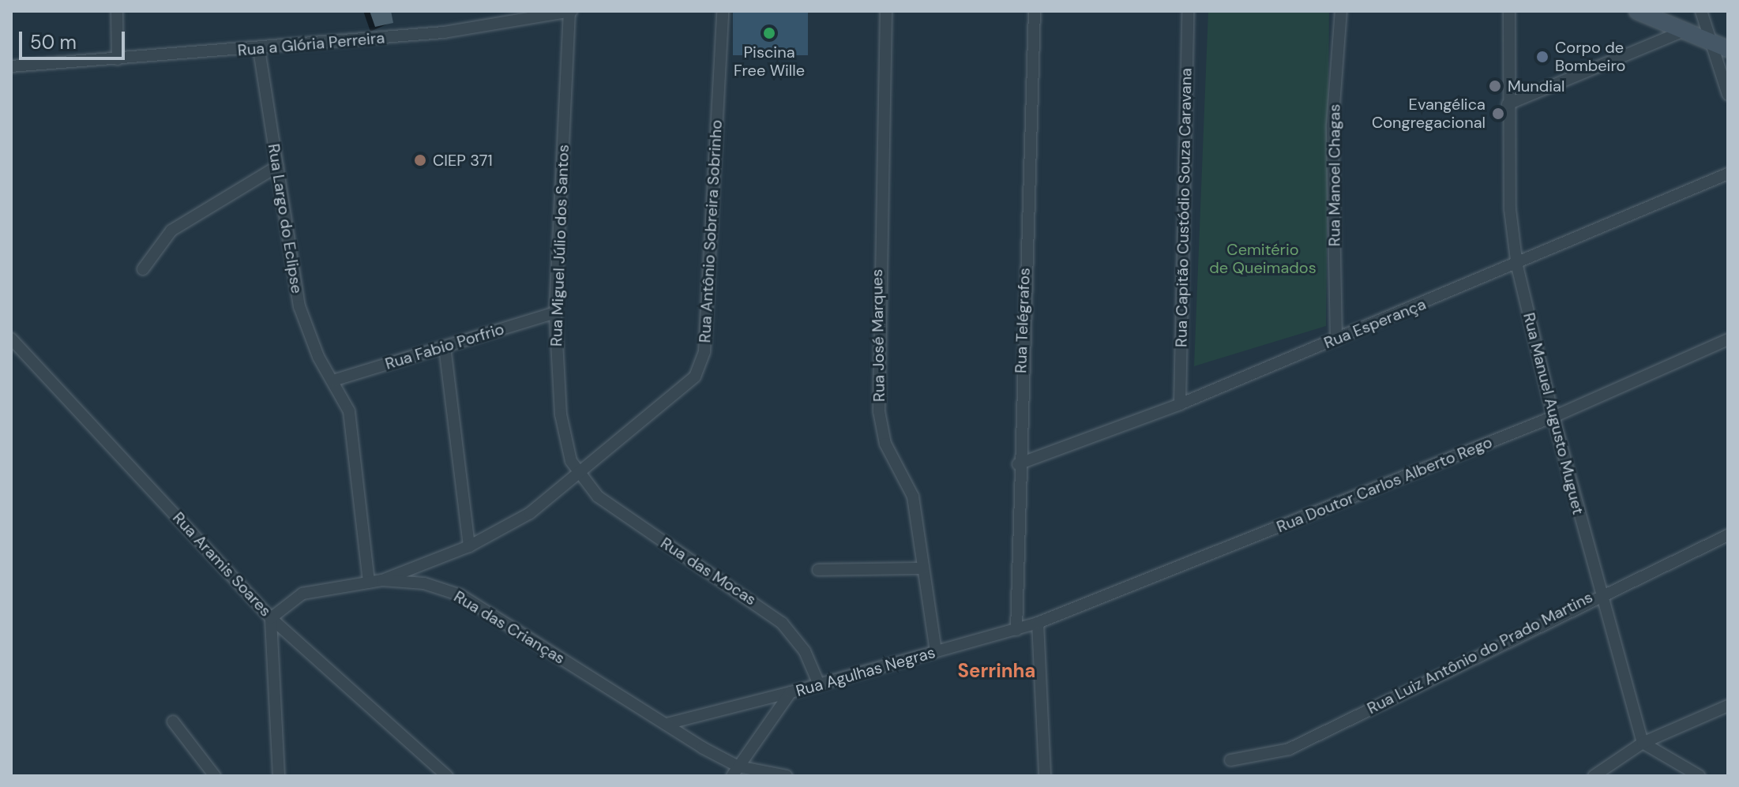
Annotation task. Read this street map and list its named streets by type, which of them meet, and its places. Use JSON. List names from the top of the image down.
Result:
{
  "streets": {
    "street": [
      "Rua a Glória Perreira",
      "Rua Manoel Chagas",
      "Rua Capitão Custódio Souza Caravana",
      "Rua Largo do Eclipse",
      "Rua Antônio Sobreira Sobrinho",
      "Rua Miguel Júlio dos Santos",
      "Rua Telégrafos",
      "Rua Esperança",
      "Rua José Marques",
      "Rua Fabio Porfrio",
      "Rua Manuel Augusto Muguet",
      "Rua Doutor Carlos Alberto Rego",
      "Rua Aramis Soares",
      "Rua das Mocas",
      "Rua das Crianças",
      "Rua Luiz Antônio do Prado Martins",
      "Rua Agulhas Negras"
    ]
  },
  "crossings": [
    ["Rua a Glória Perreira", "Rua Largo do Eclipse"],
    ["Rua a Glória Perreira", "Rua Miguel Júlio dos Santos"],
    ["Rua Manoel Chagas", "Rua Esperança"],
    ["Rua Capitão Custódio Souza Caravana", "Rua Esperança"],
    ["Rua Largo do Eclipse", "Rua Fabio Porfrio"],
    ["Rua Largo do Eclipse", "Rua das Crianças"],
    ["Rua Antônio Sobreira Sobrinho", "Rua Miguel Júlio dos Santos"],
    ["Rua Antônio Sobreira Sobrinho", "Rua das Mocas"],
    ["Rua Antônio Sobreira Sobrinho", "Rua das Crianças"],
    ["Rua Miguel Júlio dos Santos", "Rua Fabio Porfrio"],
    ["Rua Miguel Júlio dos Santos", "Rua das Mocas"],
    ["Rua Telégrafos", "Rua Esperança"],
    ["Rua Telégrafos", "Rua Agulhas Negras"],
    ["Rua Esperança", "Rua Manuel Augusto Muguet"],
    ["Rua José Marques", "Rua Agulhas Negras"],
    ["Rua Manuel Augusto Muguet", "Rua Doutor Carlos Alberto Rego"],
    ["Rua Manuel Augusto Muguet", "Rua Luiz Antônio do Prado Martins"],
    ["Rua Doutor Carlos Alberto Rego", "Rua Agulhas Negras"],
    ["Rua Aramis Soares", "Rua das Crianças"],
    ["Rua das Mocas", "Rua Agulhas Negras"],
    ["Rua das Crianças", "Rua Agulhas Negras"]
  ],
  "districts": ["Serrinha"],
  "parks": ["Cemitério de Queimados"],
  "places": [
    "Piscina Free Wille",
    "Corpo de Bombeiro",
    "Mundial",
    "Evangélica Congregacional",
    "CIEP 371"
  ],
  "scale_bar": "50 m"
}
